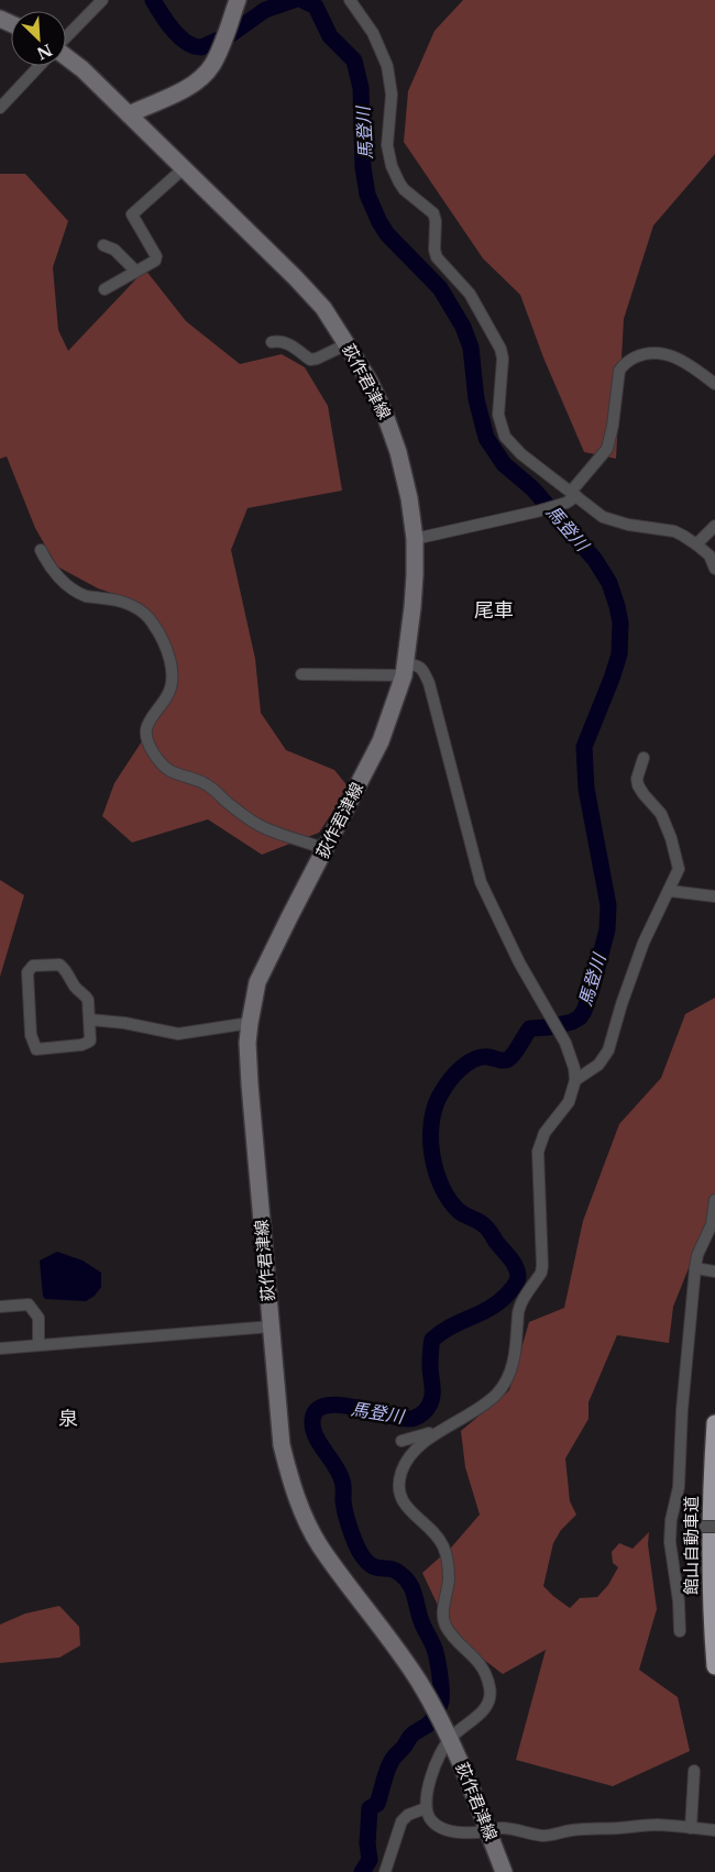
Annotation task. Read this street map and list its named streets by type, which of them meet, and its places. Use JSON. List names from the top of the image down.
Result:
{
  "streets": {
    "highway": ["館山自動車道"],
    "main road": ["荻作君津線"]
  },
  "districts": ["尾車", "泉"],
  "water": ["馬登川"],
  "north": "bottom right"
}
